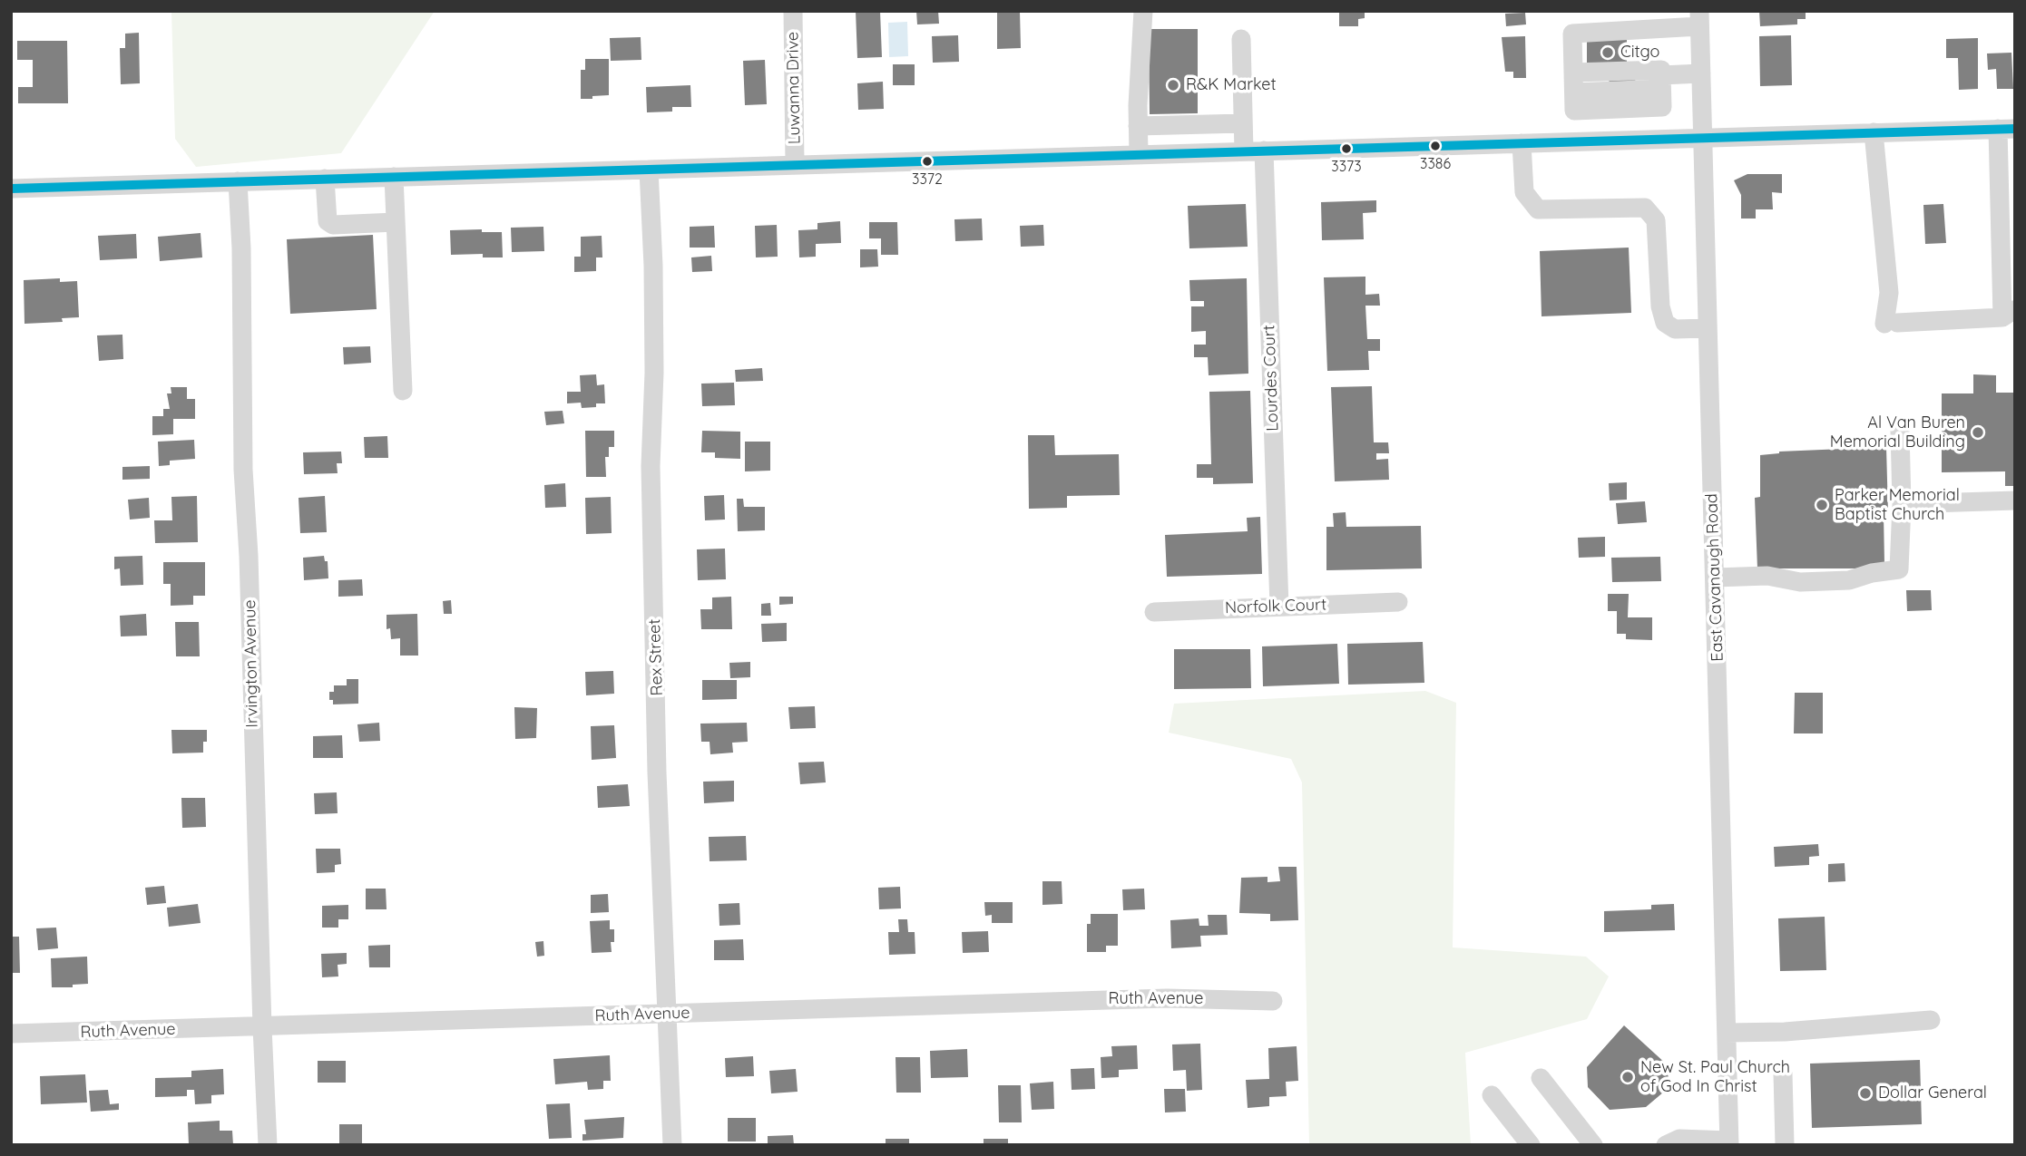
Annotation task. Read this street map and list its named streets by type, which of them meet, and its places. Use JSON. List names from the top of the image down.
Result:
{
  "streets": {
    "street": [
      "Luwanna Drive",
      "Lourdes Court",
      "East Cavanaugh Road",
      "Norfolk Court",
      "Rex Street",
      "Irvington Avenue",
      "Ruth Avenue"
    ]
  },
  "crossings": [
    ["Lourdes Court", "Norfolk Court"],
    ["Rex Street", "Ruth Avenue"],
    ["Irvington Avenue", "Ruth Avenue"]
  ],
  "places": [
    "Citgo",
    "R&K Market",
    "3386",
    "3373",
    "3372",
    "Al Van Buren Memorial Building",
    "Parker Memorial Baptist Church",
    "New St. Paul Church of God In Christ",
    "Dollar General"
  ]
}
